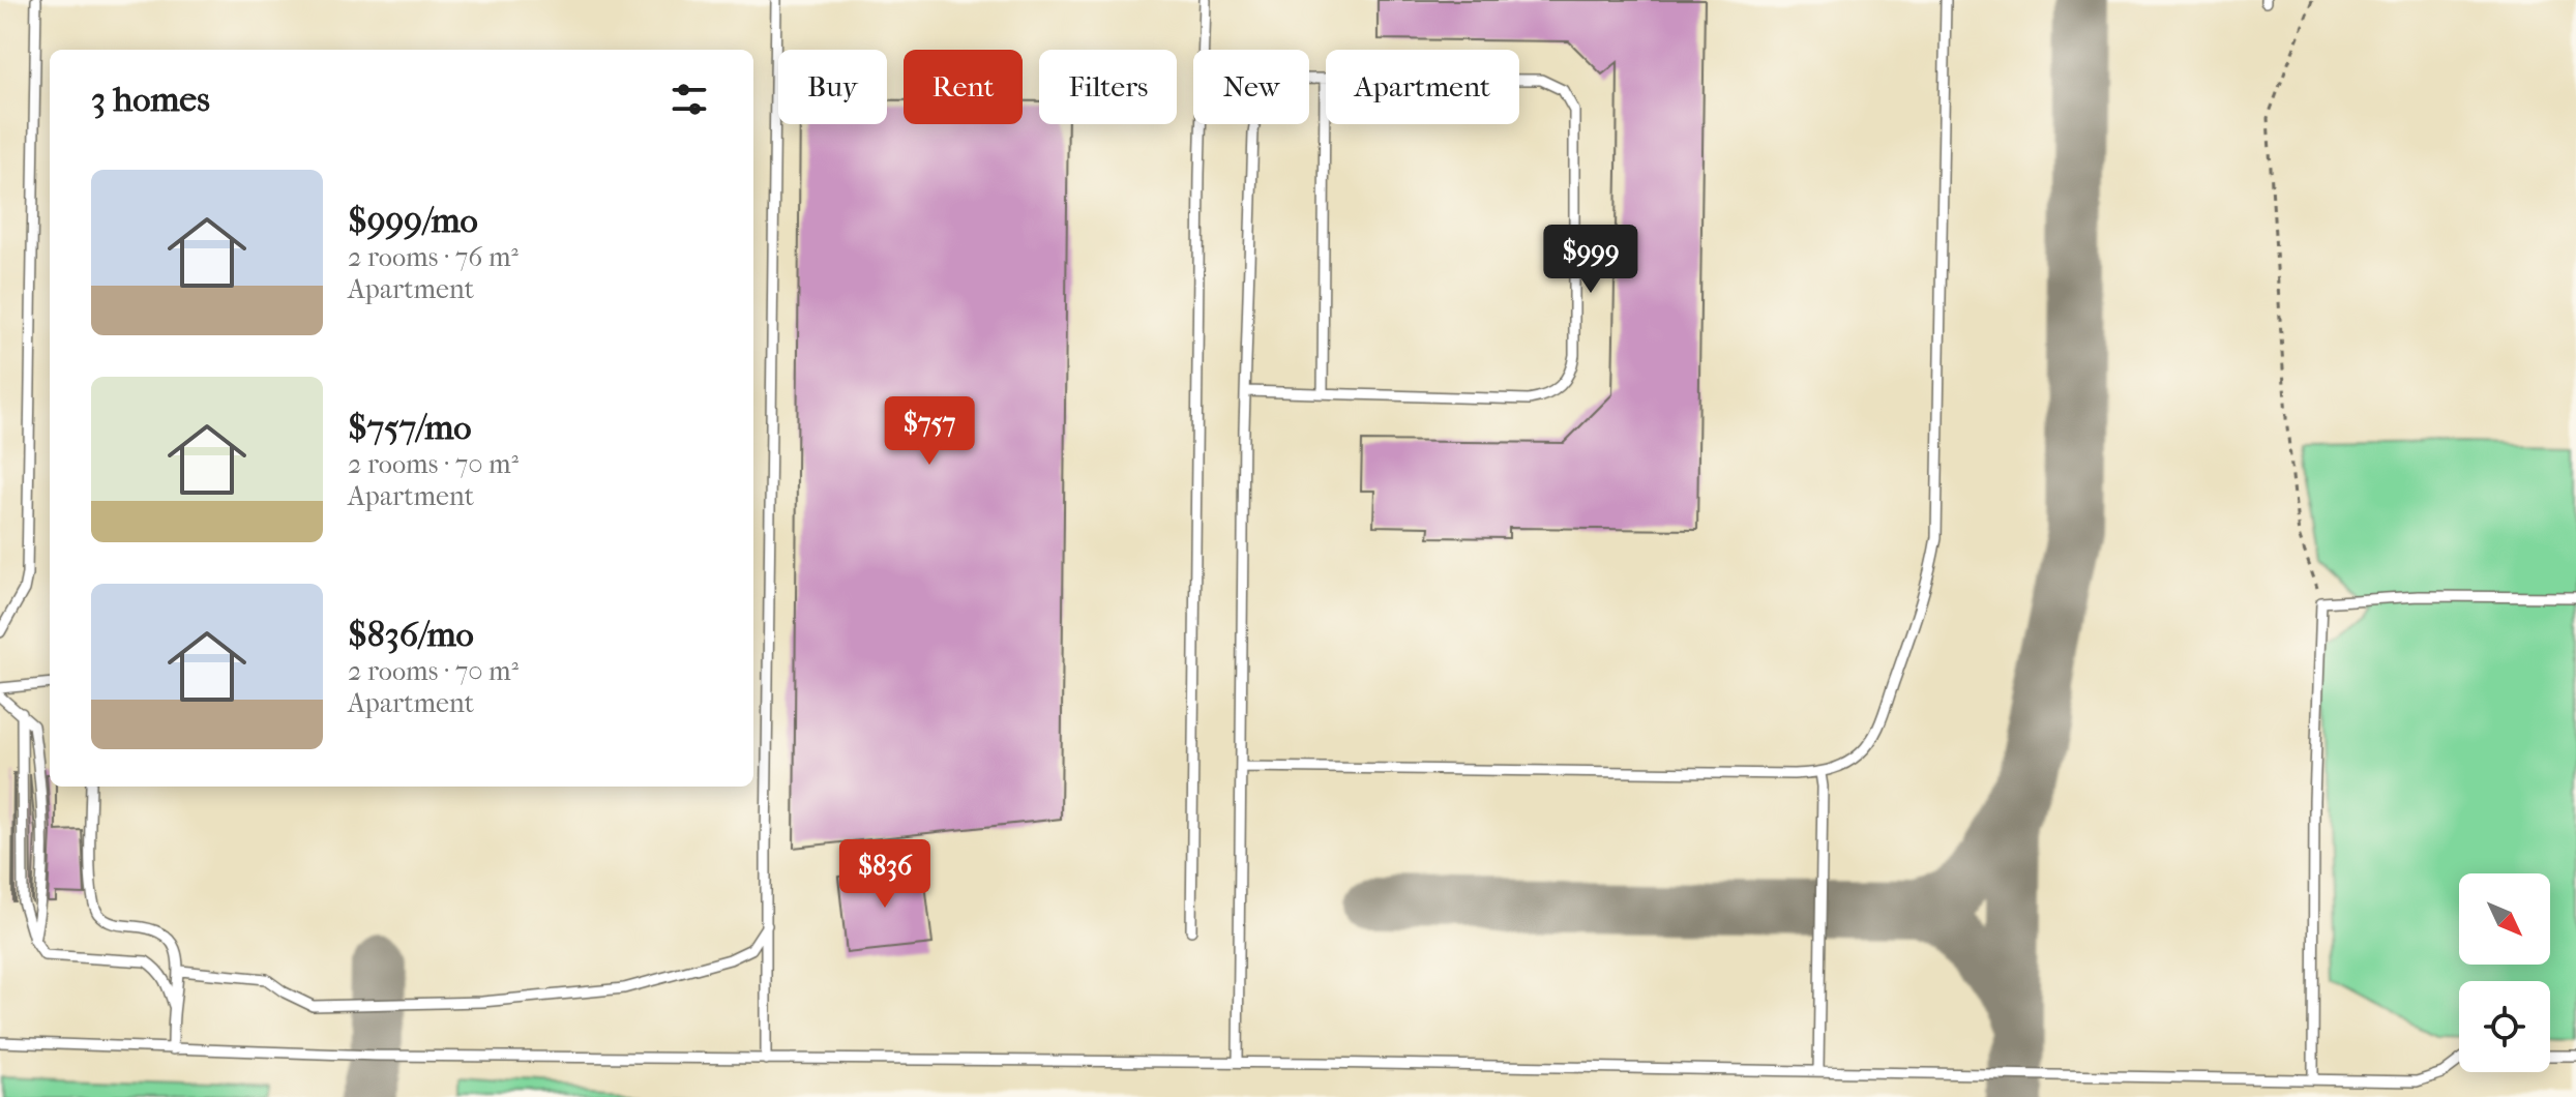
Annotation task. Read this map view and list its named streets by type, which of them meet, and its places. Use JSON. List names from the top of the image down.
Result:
{
  "north": "bottom right",
  "page": {
    "chip": [
      "Buy",
      "Rent",
      "Filters",
      "New",
      "Apartment"
    ],
    "heading": "3 homes",
    "list": [
      {
        "name": "$999/mo",
        "note": "2 rooms · 76 m² · Apartment"
      },
      {
        "name": "$757/mo",
        "note": "2 rooms · 70 m² · Apartment"
      },
      {
        "name": "$836/mo",
        "note": "2 rooms · 70 m² · Apartment"
      }
    ],
    "price": ["$999", "$757", "$836"]
  }
}
